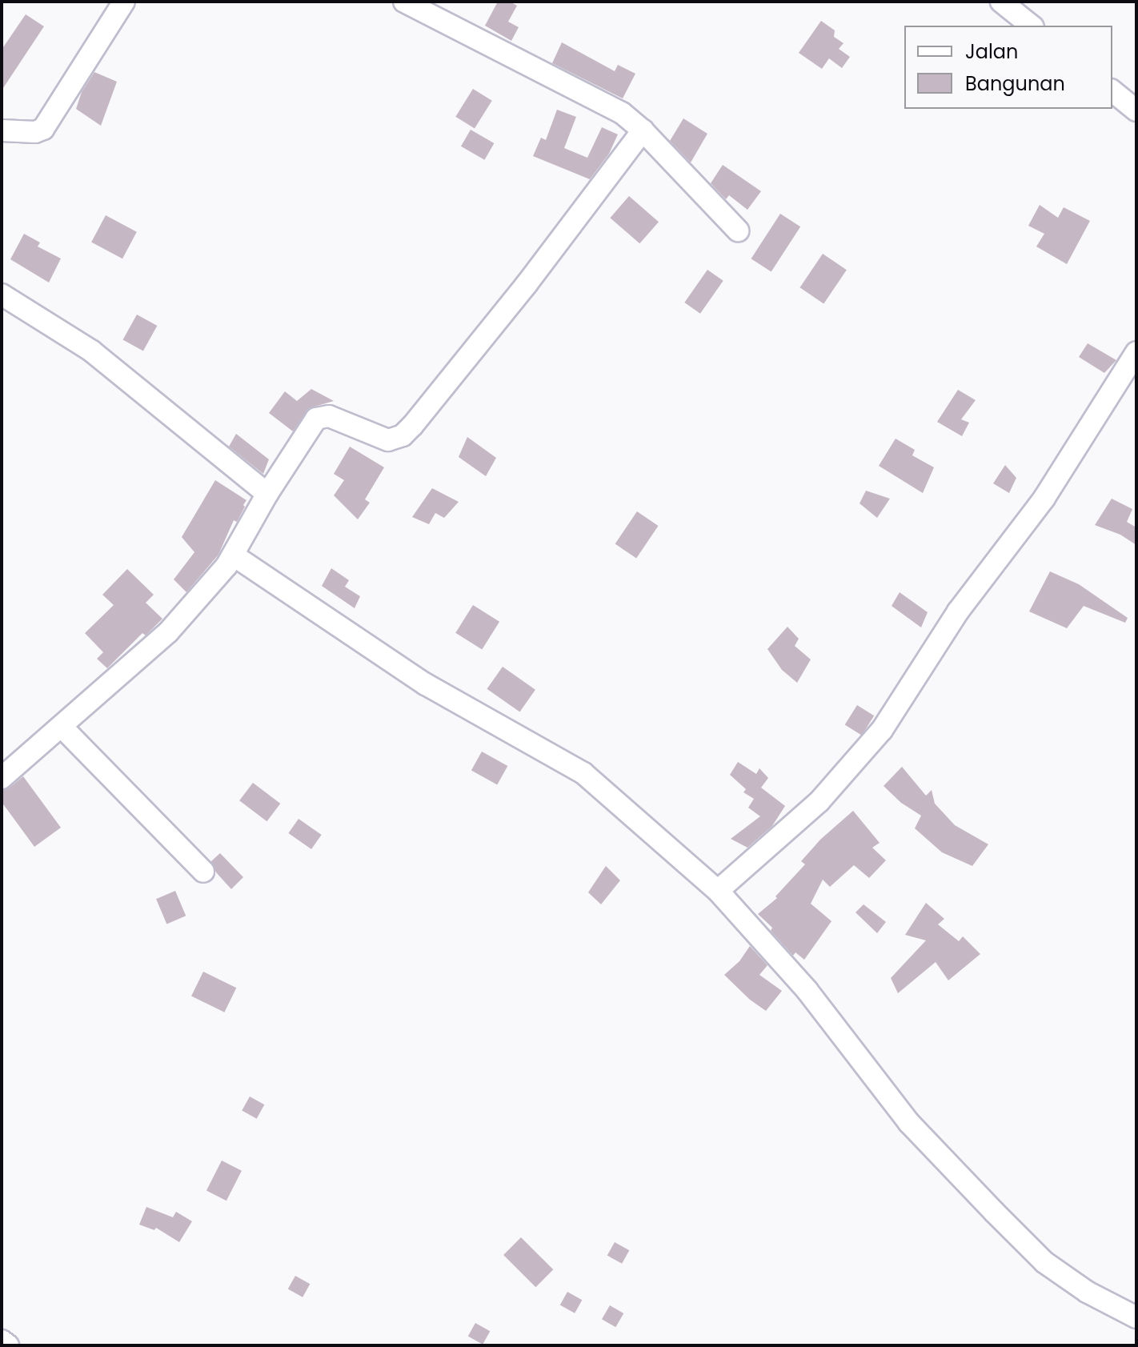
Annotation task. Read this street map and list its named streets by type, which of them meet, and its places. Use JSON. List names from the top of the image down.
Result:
{
  "legend": ["Jalan", "Bangunan"]
}
